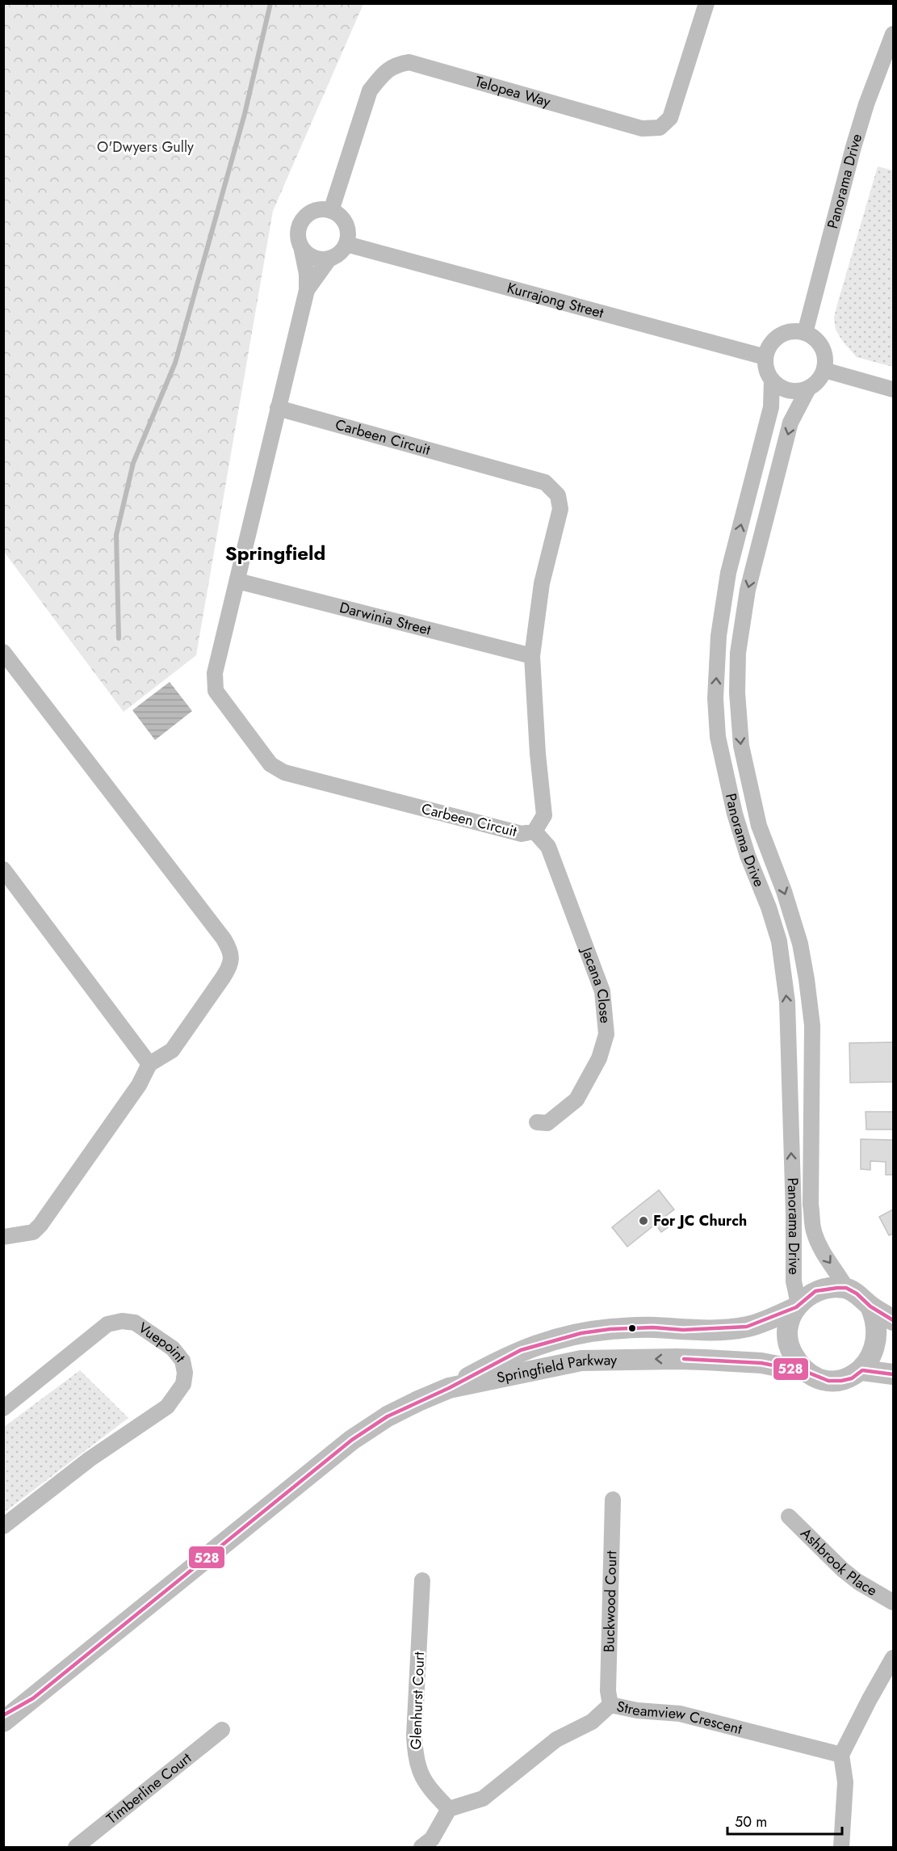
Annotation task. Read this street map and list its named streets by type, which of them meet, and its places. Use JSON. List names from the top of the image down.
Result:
{
  "streets": {
    "main road": ["Springfield Parkway"],
    "street": [
      "Telopea Way",
      "Panorama Drive",
      "Kurrajong Street",
      "Carbeen Circuit",
      "Darwinia Street",
      "Jacana Close",
      "Vuepoint",
      "Ashbrook Place",
      "Buckwood Court",
      "Glenhurst Court",
      "Streamview Crescent",
      "Timberline Court"
    ]
  },
  "crossings": [
    ["Telopea Way", "Kurrajong Street"],
    ["Telopea Way", "Carbeen Circuit"],
    ["Panorama Drive", "Kurrajong Street"],
    ["Panorama Drive", "Springfield Parkway"],
    ["Kurrajong Street", "Carbeen Circuit"],
    ["Carbeen Circuit", "Darwinia Street"],
    ["Carbeen Circuit", "Jacana Close"],
    ["Buckwood Court", "Streamview Crescent"],
    ["Glenhurst Court", "Streamview Crescent"]
  ],
  "districts": ["Springfield"],
  "parks": ["O'Dwyers Gully"],
  "places": ["For JC Church"],
  "lines": ["transit line 528"],
  "scale_bar": "50 m"
}
